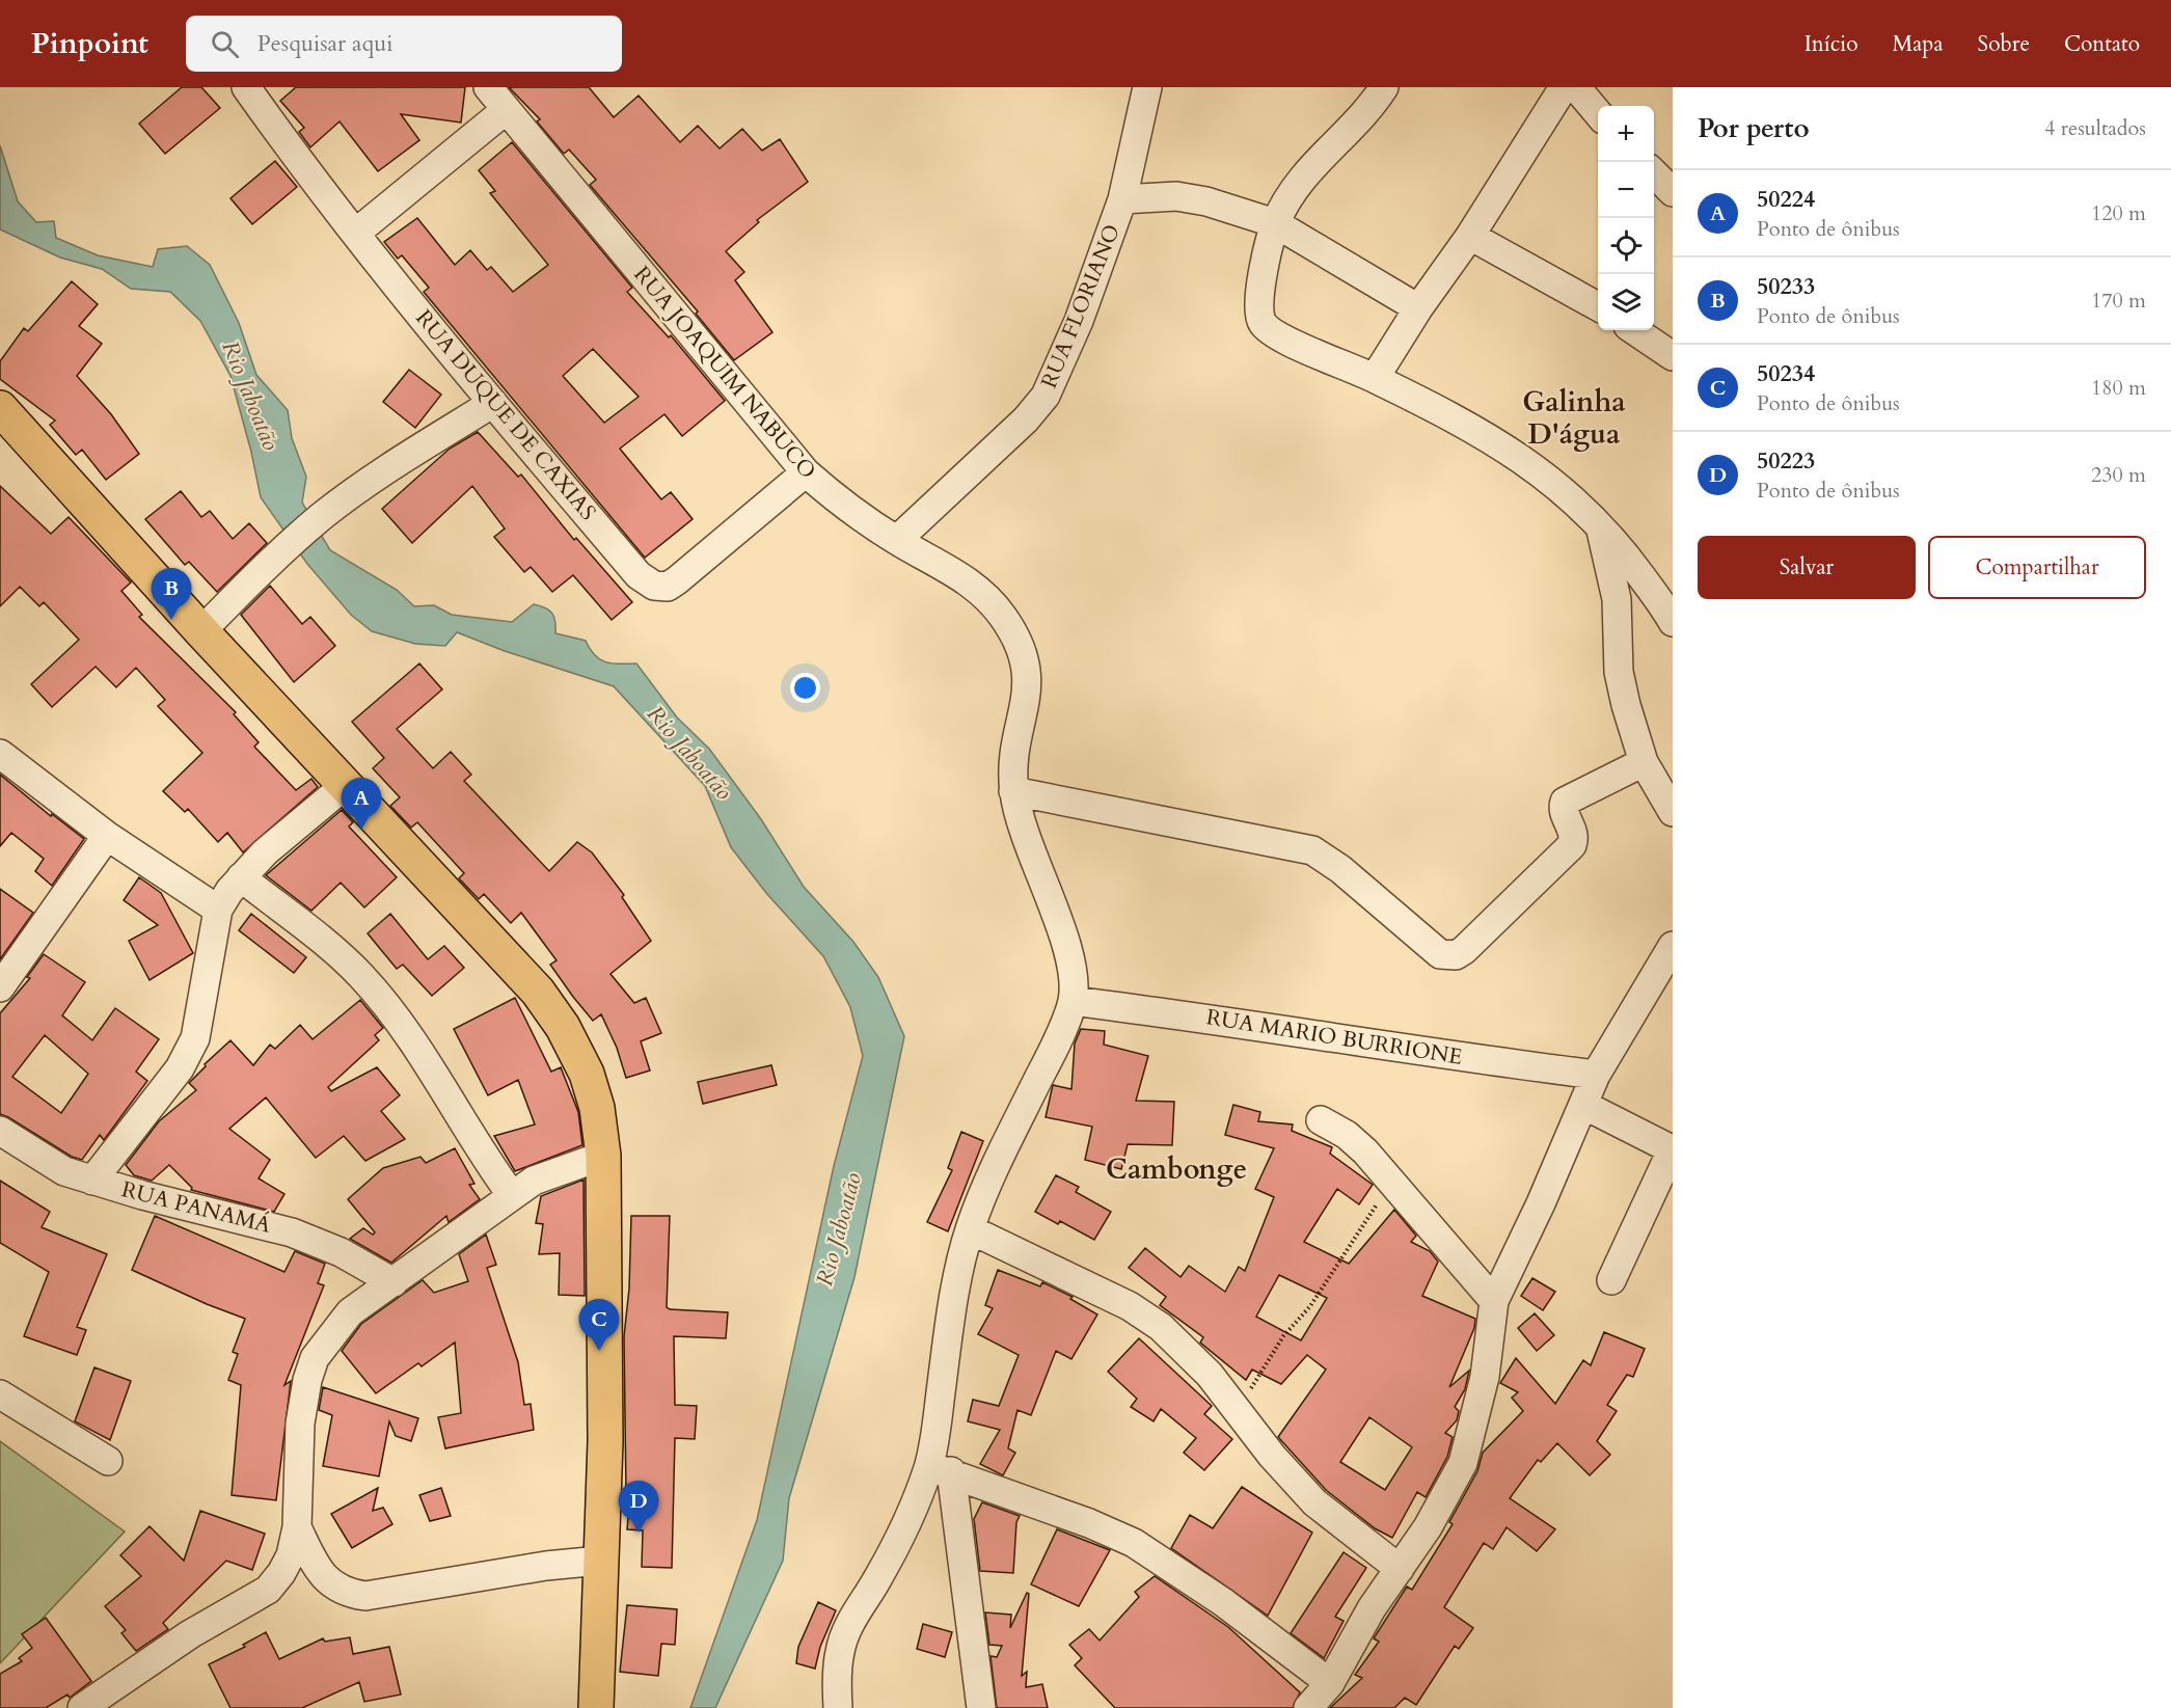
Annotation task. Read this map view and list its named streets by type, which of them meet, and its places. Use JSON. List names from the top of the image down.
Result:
{
  "streets": {
    "street": [
      "RUA FLORIANO",
      "RUA JOAQUIM NABUCO",
      "RUA DUQUE DE CAXIAS",
      "RUA MARIO BURRIONE",
      "RUA PANAMÁ"
    ]
  },
  "crossings": [
    ["RUA FLORIANO", "RUA JOAQUIM NABUCO"],
    ["RUA JOAQUIM NABUCO", "RUA DUQUE DE CAXIAS"],
    ["RUA JOAQUIM NABUCO", "RUA MARIO BURRIONE"]
  ],
  "districts": ["Galinha D'água", "Cambonge"],
  "water": ["Rio Jaboatão"],
  "page": {
    "header": "Pinpoint",
    "search": "Pesquisar aqui",
    "nav": [
      "Início",
      "Mapa",
      "Sobre",
      "Contato"
    ],
    "heading": ["Por perto", "4 resultados"],
    "map_buttons": ["+", "−"],
    "list": [
      {
        "mark": "A",
        "name": "50224",
        "note": "Ponto de ônibus",
        "value": "120 m"
      },
      {
        "mark": "B",
        "name": "50233",
        "note": "Ponto de ônibus",
        "value": "170 m"
      },
      {
        "mark": "C",
        "name": "50234",
        "note": "Ponto de ônibus",
        "value": "180 m"
      },
      {
        "mark": "D",
        "name": "50223",
        "note": "Ponto de ônibus",
        "value": "230 m"
      }
    ],
    "buttons": ["Salvar", "Compartilhar"],
    "pins": [
      "B",
      "A",
      "C",
      "D"
    ]
  }
}
